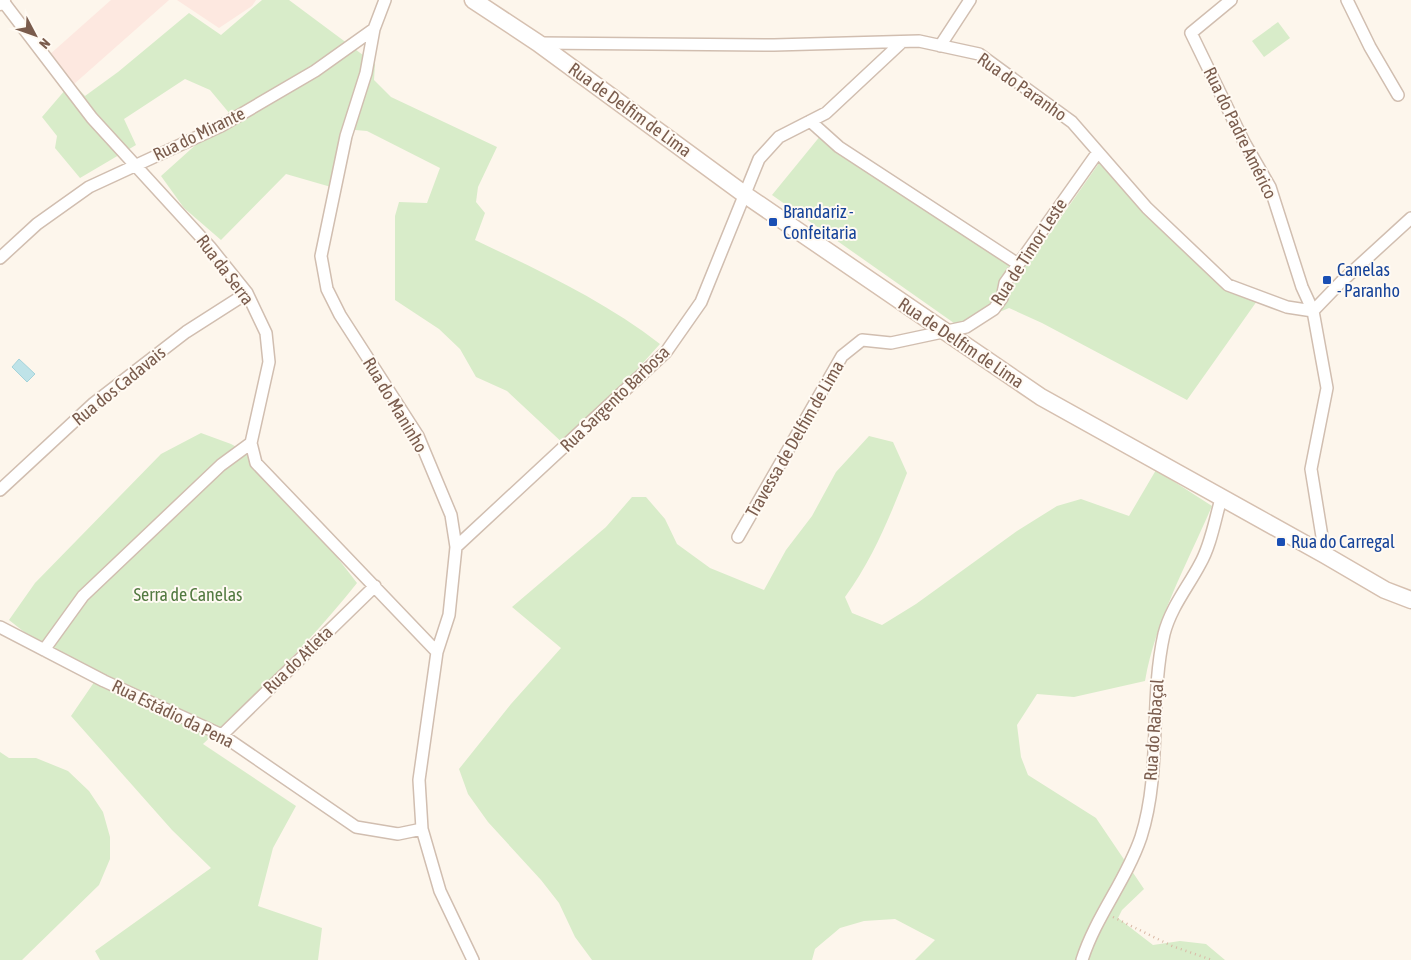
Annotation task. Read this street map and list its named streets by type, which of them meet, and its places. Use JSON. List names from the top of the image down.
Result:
{
  "streets": {
    "main road": ["Rua de Delfim de Lima"],
    "street": [
      "Rua do Paranho",
      "Rua do Padre Américo",
      "Rua do Mirante",
      "Rua de Timor Leste",
      "Rua da Serra",
      "Rua dos Cadavais",
      "Rua Sargento Barbosa",
      "Rua do Maninho",
      "Travessa de Delfim de Lima",
      "Rua do Atleta",
      "Rua Estádio da Pena",
      "Rua do Rabaçal"
    ]
  },
  "crossings": [
    ["Rua do Paranho", "Rua de Delfim de Lima"],
    ["Rua do Paranho", "Rua do Padre Américo"],
    ["Rua do Paranho", "Rua de Timor Leste"],
    ["Rua do Paranho", "Rua Sargento Barbosa"],
    ["Rua de Delfim de Lima", "Rua de Timor Leste"],
    ["Rua de Delfim de Lima", "Rua Sargento Barbosa"],
    ["Rua de Delfim de Lima", "Travessa de Delfim de Lima"],
    ["Rua de Delfim de Lima", "Rua do Rabaçal"],
    ["Rua do Mirante", "Rua da Serra"],
    ["Rua do Mirante", "Rua do Maninho"],
    ["Rua de Timor Leste", "Travessa de Delfim de Lima"],
    ["Rua da Serra", "Rua dos Cadavais"],
    ["Rua Sargento Barbosa", "Rua do Maninho"],
    ["Rua do Maninho", "Rua Estádio da Pena"],
    ["Rua do Atleta", "Rua Estádio da Pena"]
  ],
  "parks": ["Serra de Canelas"],
  "places": {
    "transit": ["Brandariz - Confeitaria", "Canelas - Paranho", "Rua do Carregal"]
  },
  "north": "bottom right"
}
